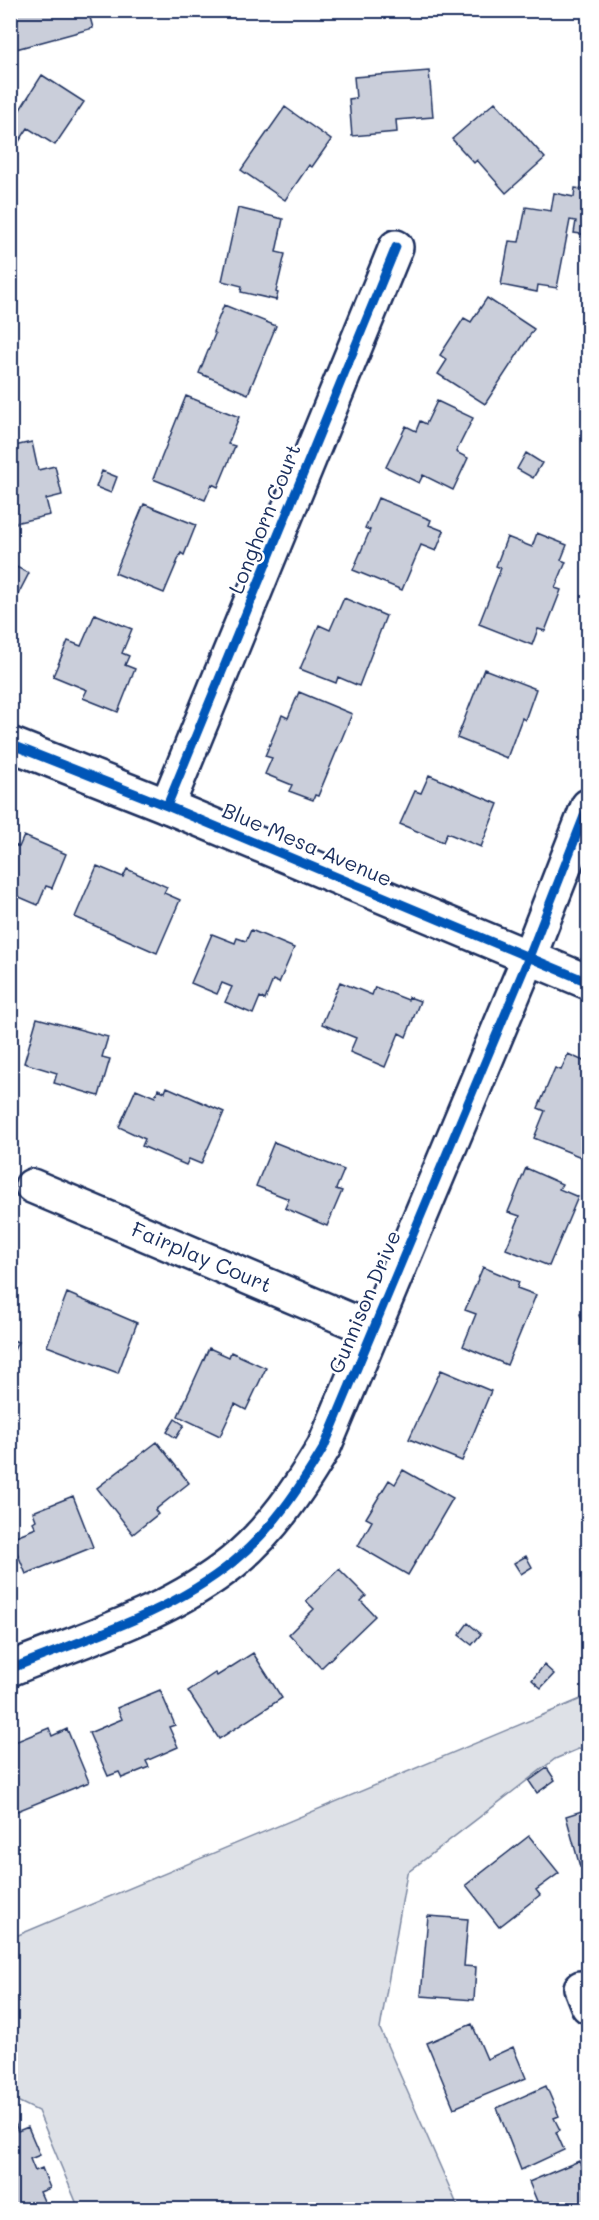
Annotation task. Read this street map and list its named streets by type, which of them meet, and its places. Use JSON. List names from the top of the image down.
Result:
{
  "streets": {
    "street": [
      "Longhorn Court",
      "Blue Mesa Avenue",
      "Fairplay Court",
      "Gunnison Drive"
    ]
  },
  "crossings": [
    ["Longhorn Court", "Blue Mesa Avenue"],
    ["Blue Mesa Avenue", "Gunnison Drive"],
    ["Fairplay Court", "Gunnison Drive"]
  ]
}
